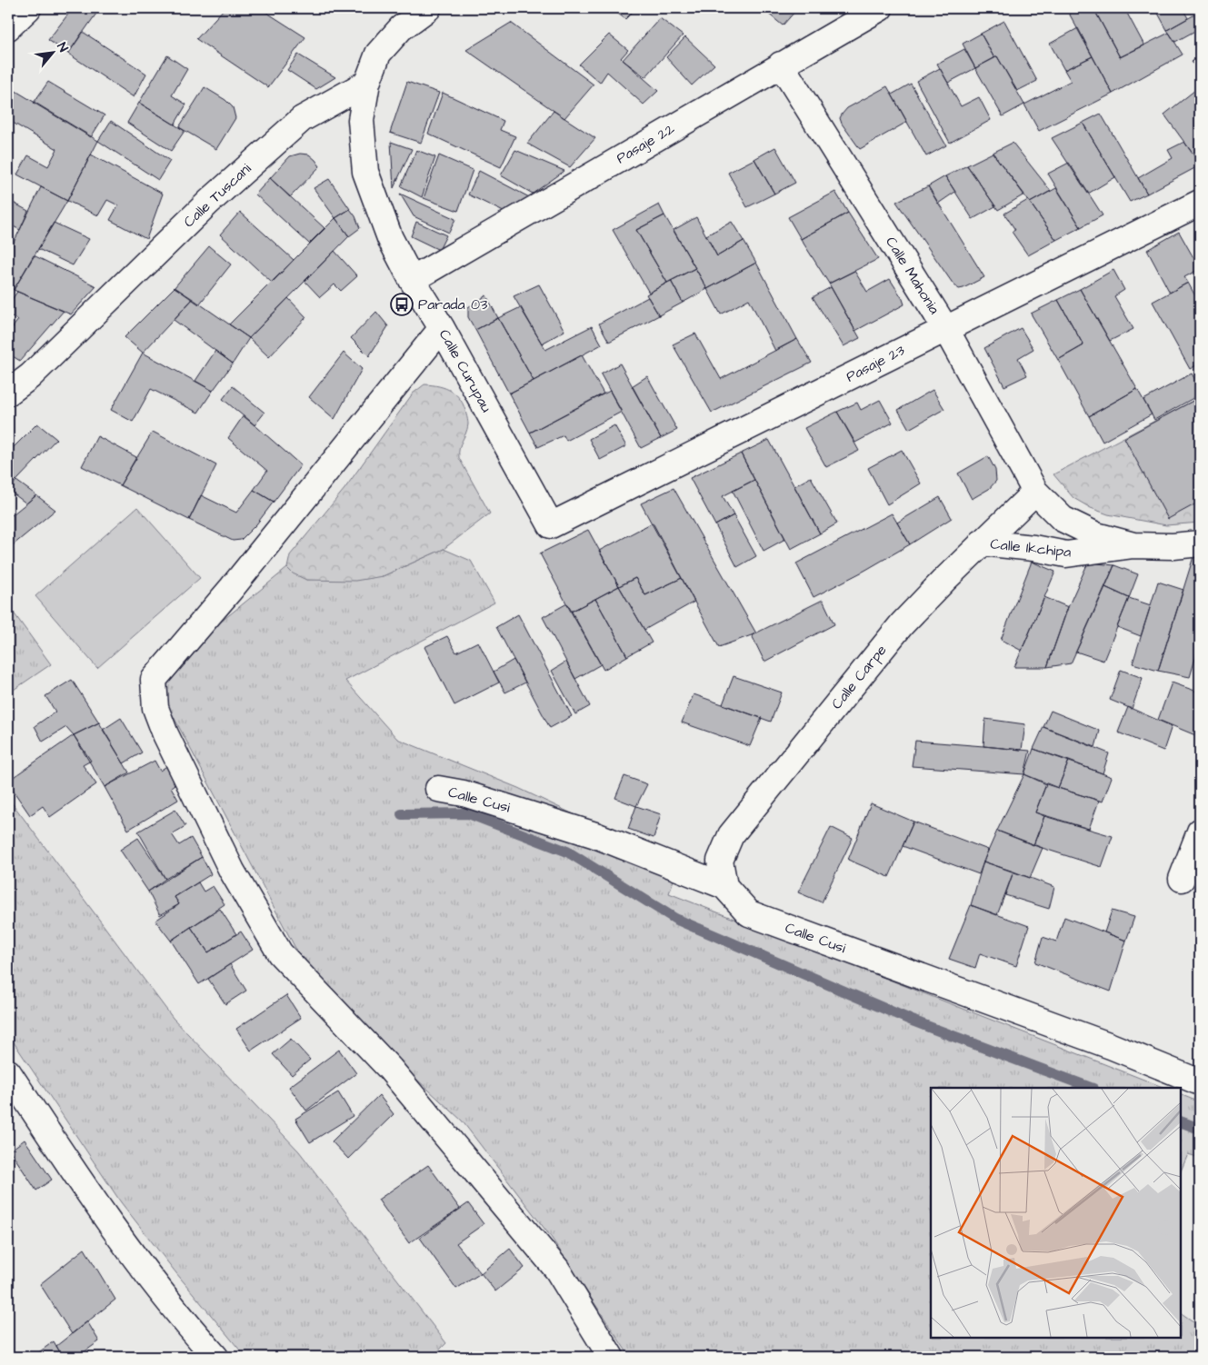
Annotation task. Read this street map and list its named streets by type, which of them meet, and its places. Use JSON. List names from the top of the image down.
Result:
{
  "streets": {
    "street": [
      "Pasaje 22",
      "Calle Tuscani",
      "Calle Mahonia",
      "Pasaje 23",
      "Calle Curupau",
      "Calle Ikchipa",
      "Calle Carpe",
      "Calle Cusi"
    ]
  },
  "crossings": [
    ["Pasaje 22", "Calle Mahonia"],
    ["Pasaje 22", "Calle Curupau"],
    ["Calle Tuscani", "Calle Curupau"],
    ["Calle Mahonia", "Pasaje 23"],
    ["Calle Mahonia", "Calle Ikchipa"],
    ["Calle Mahonia", "Calle Carpe"],
    ["Pasaje 23", "Calle Curupau"],
    ["Calle Ikchipa", "Calle Carpe"],
    ["Calle Carpe", "Calle Cusi"]
  ],
  "places": {
    "bus stop": ["Parada 03"]
  },
  "north": "top right"
}
